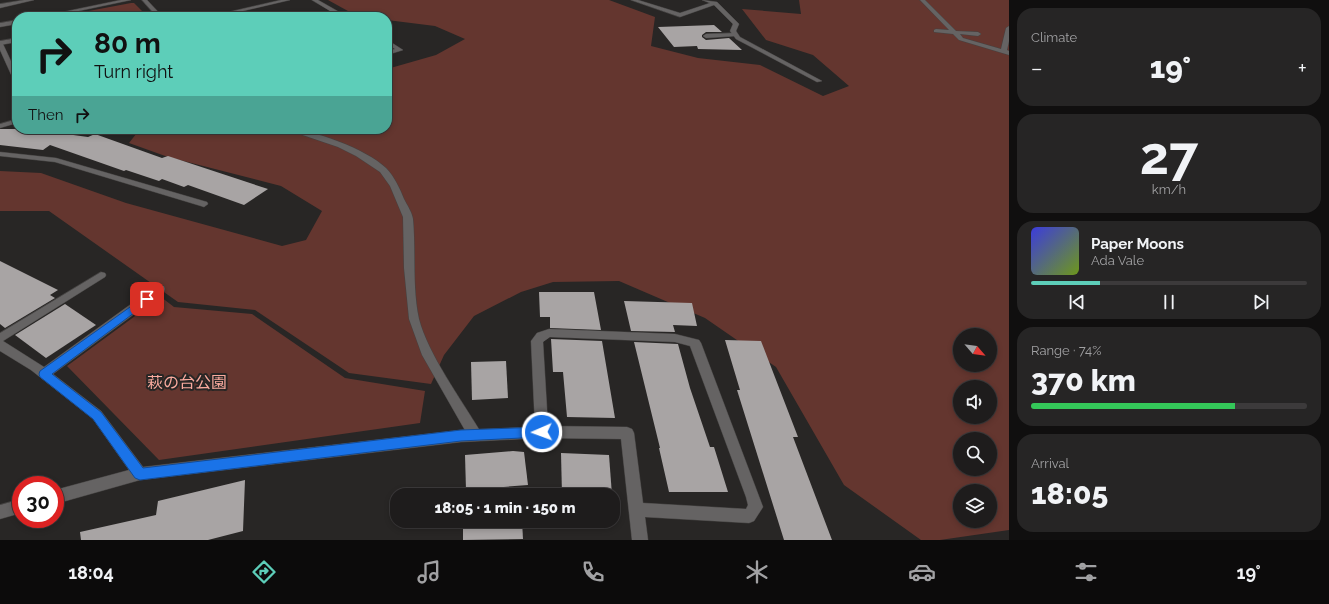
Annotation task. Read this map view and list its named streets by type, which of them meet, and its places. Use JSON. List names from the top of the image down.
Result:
{
  "parks": ["萩の台公園"],
  "north": "bottom right",
  "page": {
    "tile": [
      "Climate",
      ["27", "km/h"],
      ["Range · 74%", "370 km"],
      ["Arrival", "18:05"]
    ],
    "turn": ["80 m", "Turn right"],
    "heat": ["−", "19°", "+"],
    "then": "Then",
    "song": ["Paper Moons", "Ada Vale"],
    "limit": "30",
    "trip": "18:05 · 1 min · 150 m",
    "tabs": ["18:04", "19°"]
  }
}
